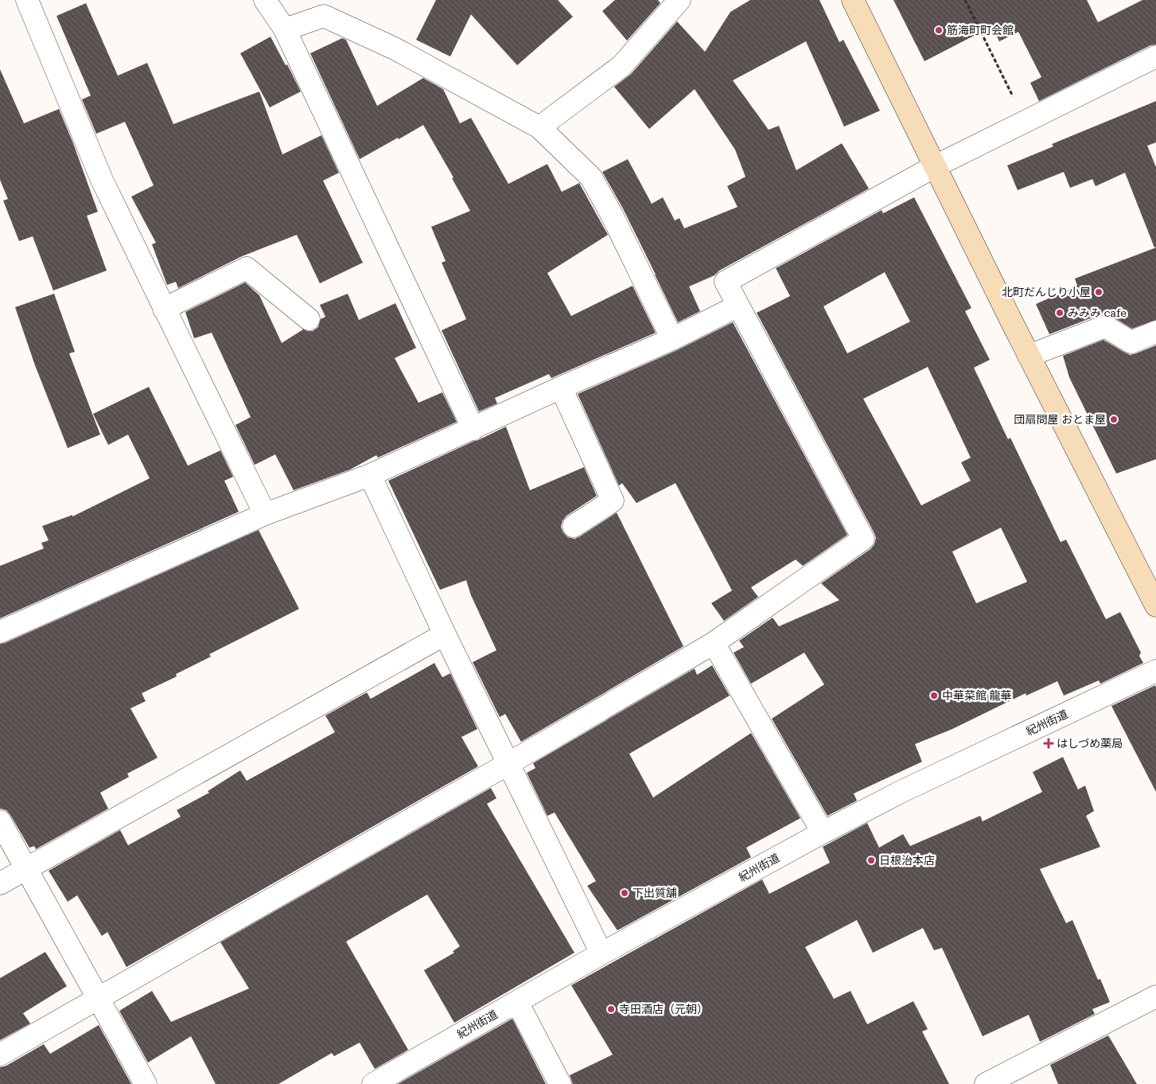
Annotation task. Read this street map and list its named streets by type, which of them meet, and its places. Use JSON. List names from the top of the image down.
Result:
{
  "streets": {
    "street": ["紀州街道"]
  },
  "places": {
    "other": [
      "筋海町町会館",
      "北町だんじり小屋",
      "みみみ cafe",
      "団扇問屋 おとま屋",
      "中華菜館 龍華",
      "日根治本店",
      "下出質舗",
      "寺田酒店（元朝）"
    ],
    "health": ["はしづめ薬局"]
  }
}
